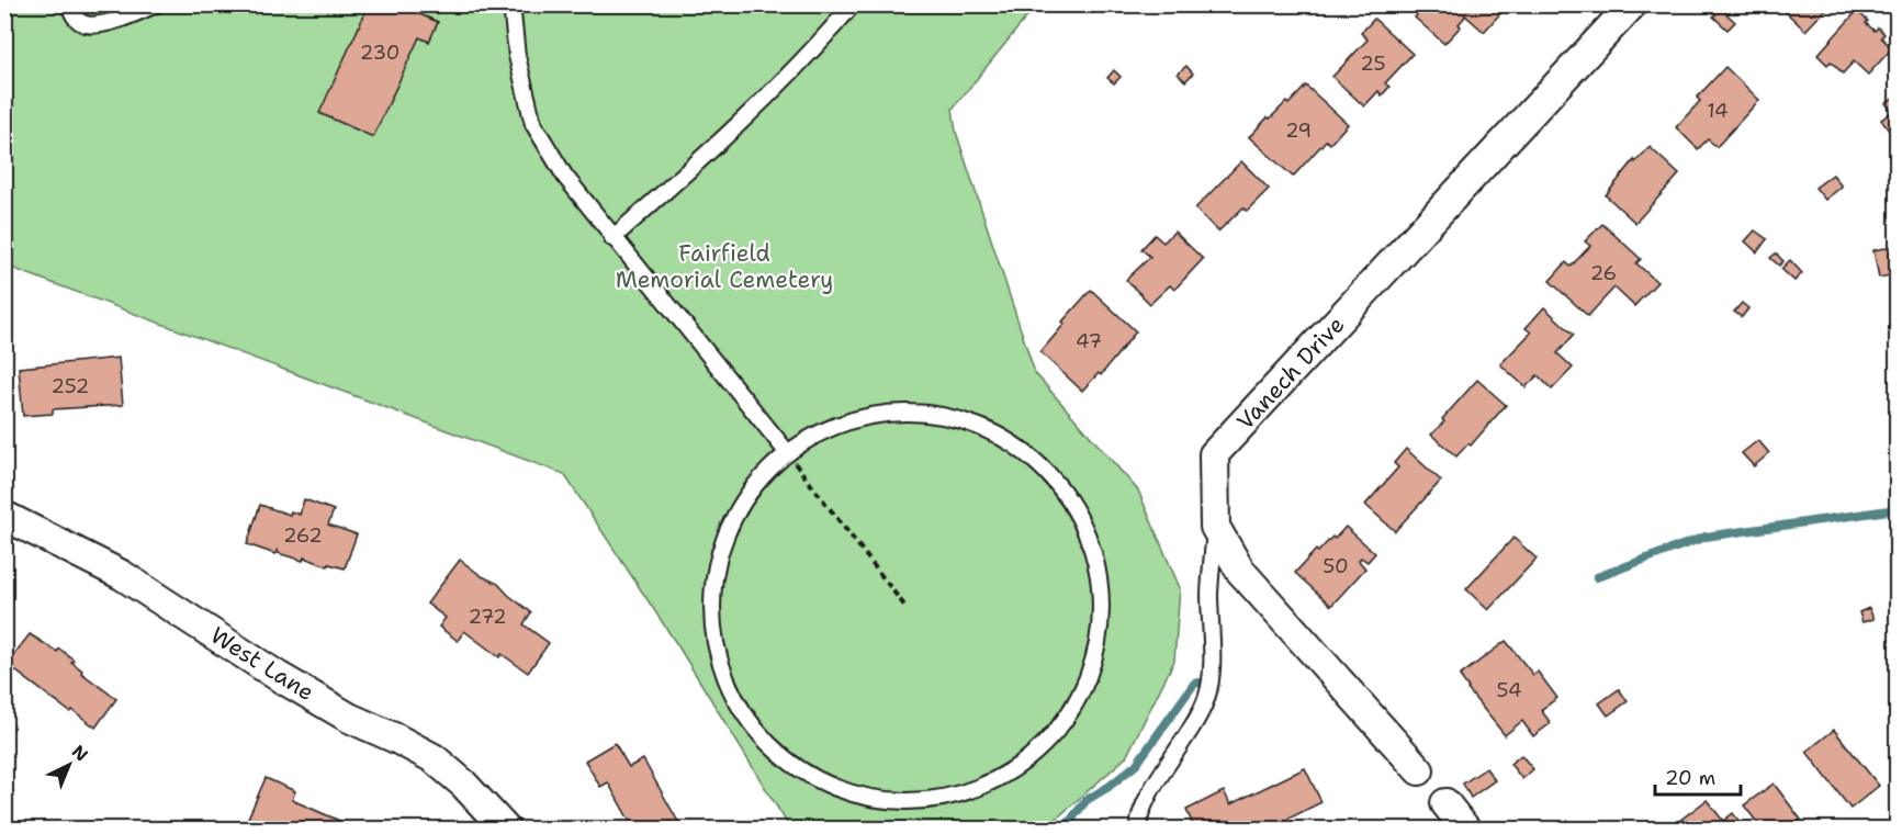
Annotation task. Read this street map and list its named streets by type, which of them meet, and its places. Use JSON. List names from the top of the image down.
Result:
{
  "streets": {
    "street": ["Vanech Drive", "West Lane"]
  },
  "parks": ["Fairfield Memorial Cemetery"],
  "house_numbers": [
    "230",
    "25",
    "14",
    "29",
    "26",
    "47",
    "252",
    "262",
    "50",
    "272",
    "54"
  ],
  "scale_bar": "20 m",
  "north": "top right"
}
